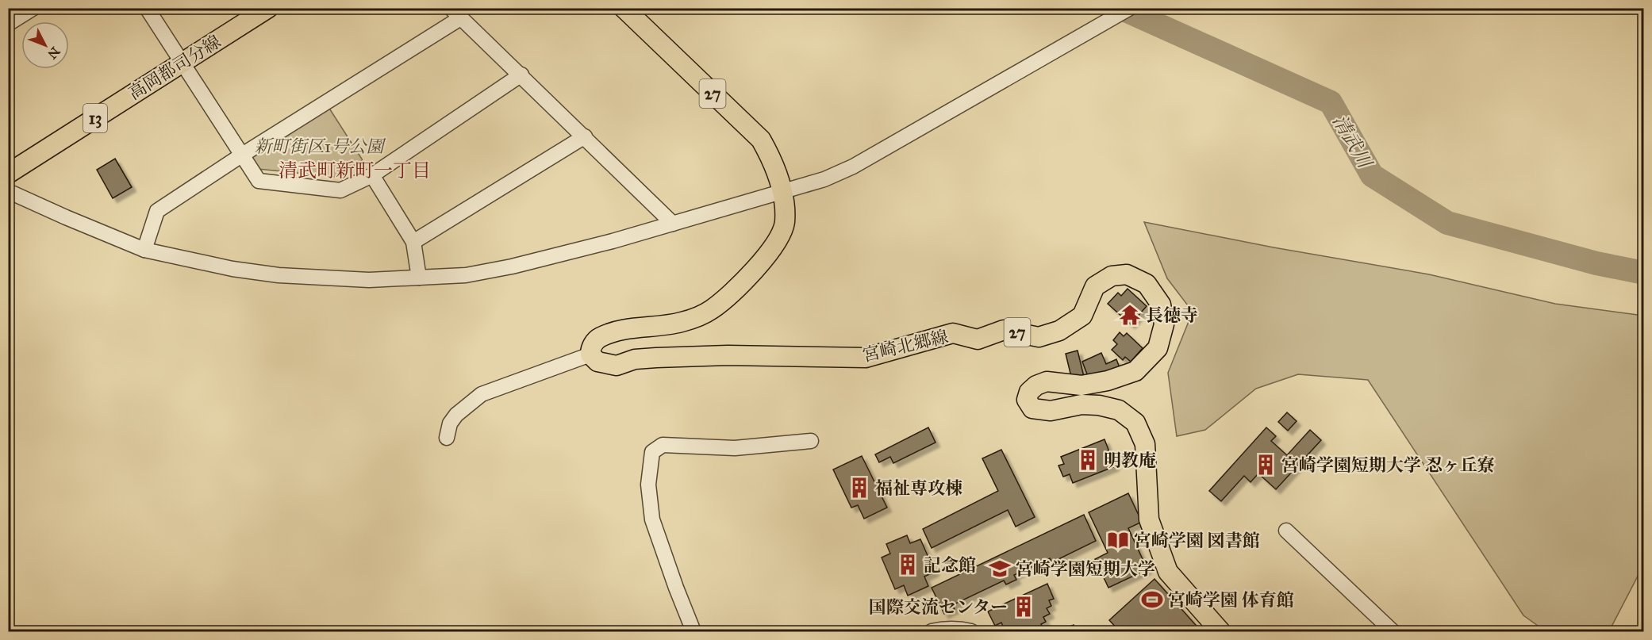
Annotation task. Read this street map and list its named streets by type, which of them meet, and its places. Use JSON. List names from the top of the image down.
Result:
{
  "streets": {
    "main road": [
      "高岡都司分線",
      "27",
      "13",
      "宮崎北郷線"
    ]
  },
  "crossings": [
    ["27", "宮崎北郷線"]
  ],
  "districts": ["清武町新町一丁目"],
  "water": ["清武川"],
  "parks": ["新町街区1号公園"],
  "places": {
    "temple": ["長徳寺"],
    "building": [
      "明教庵",
      "宮崎学園短期大学 忍ヶ丘寮",
      "福祉専攻棟",
      "記念館",
      "国際交流センター"
    ],
    "library": ["宮崎学園 図書館"],
    "school or university": ["宮崎学園短期大学"],
    "sports": ["宮崎学園 体育館"]
  },
  "north": "bottom right"
}
